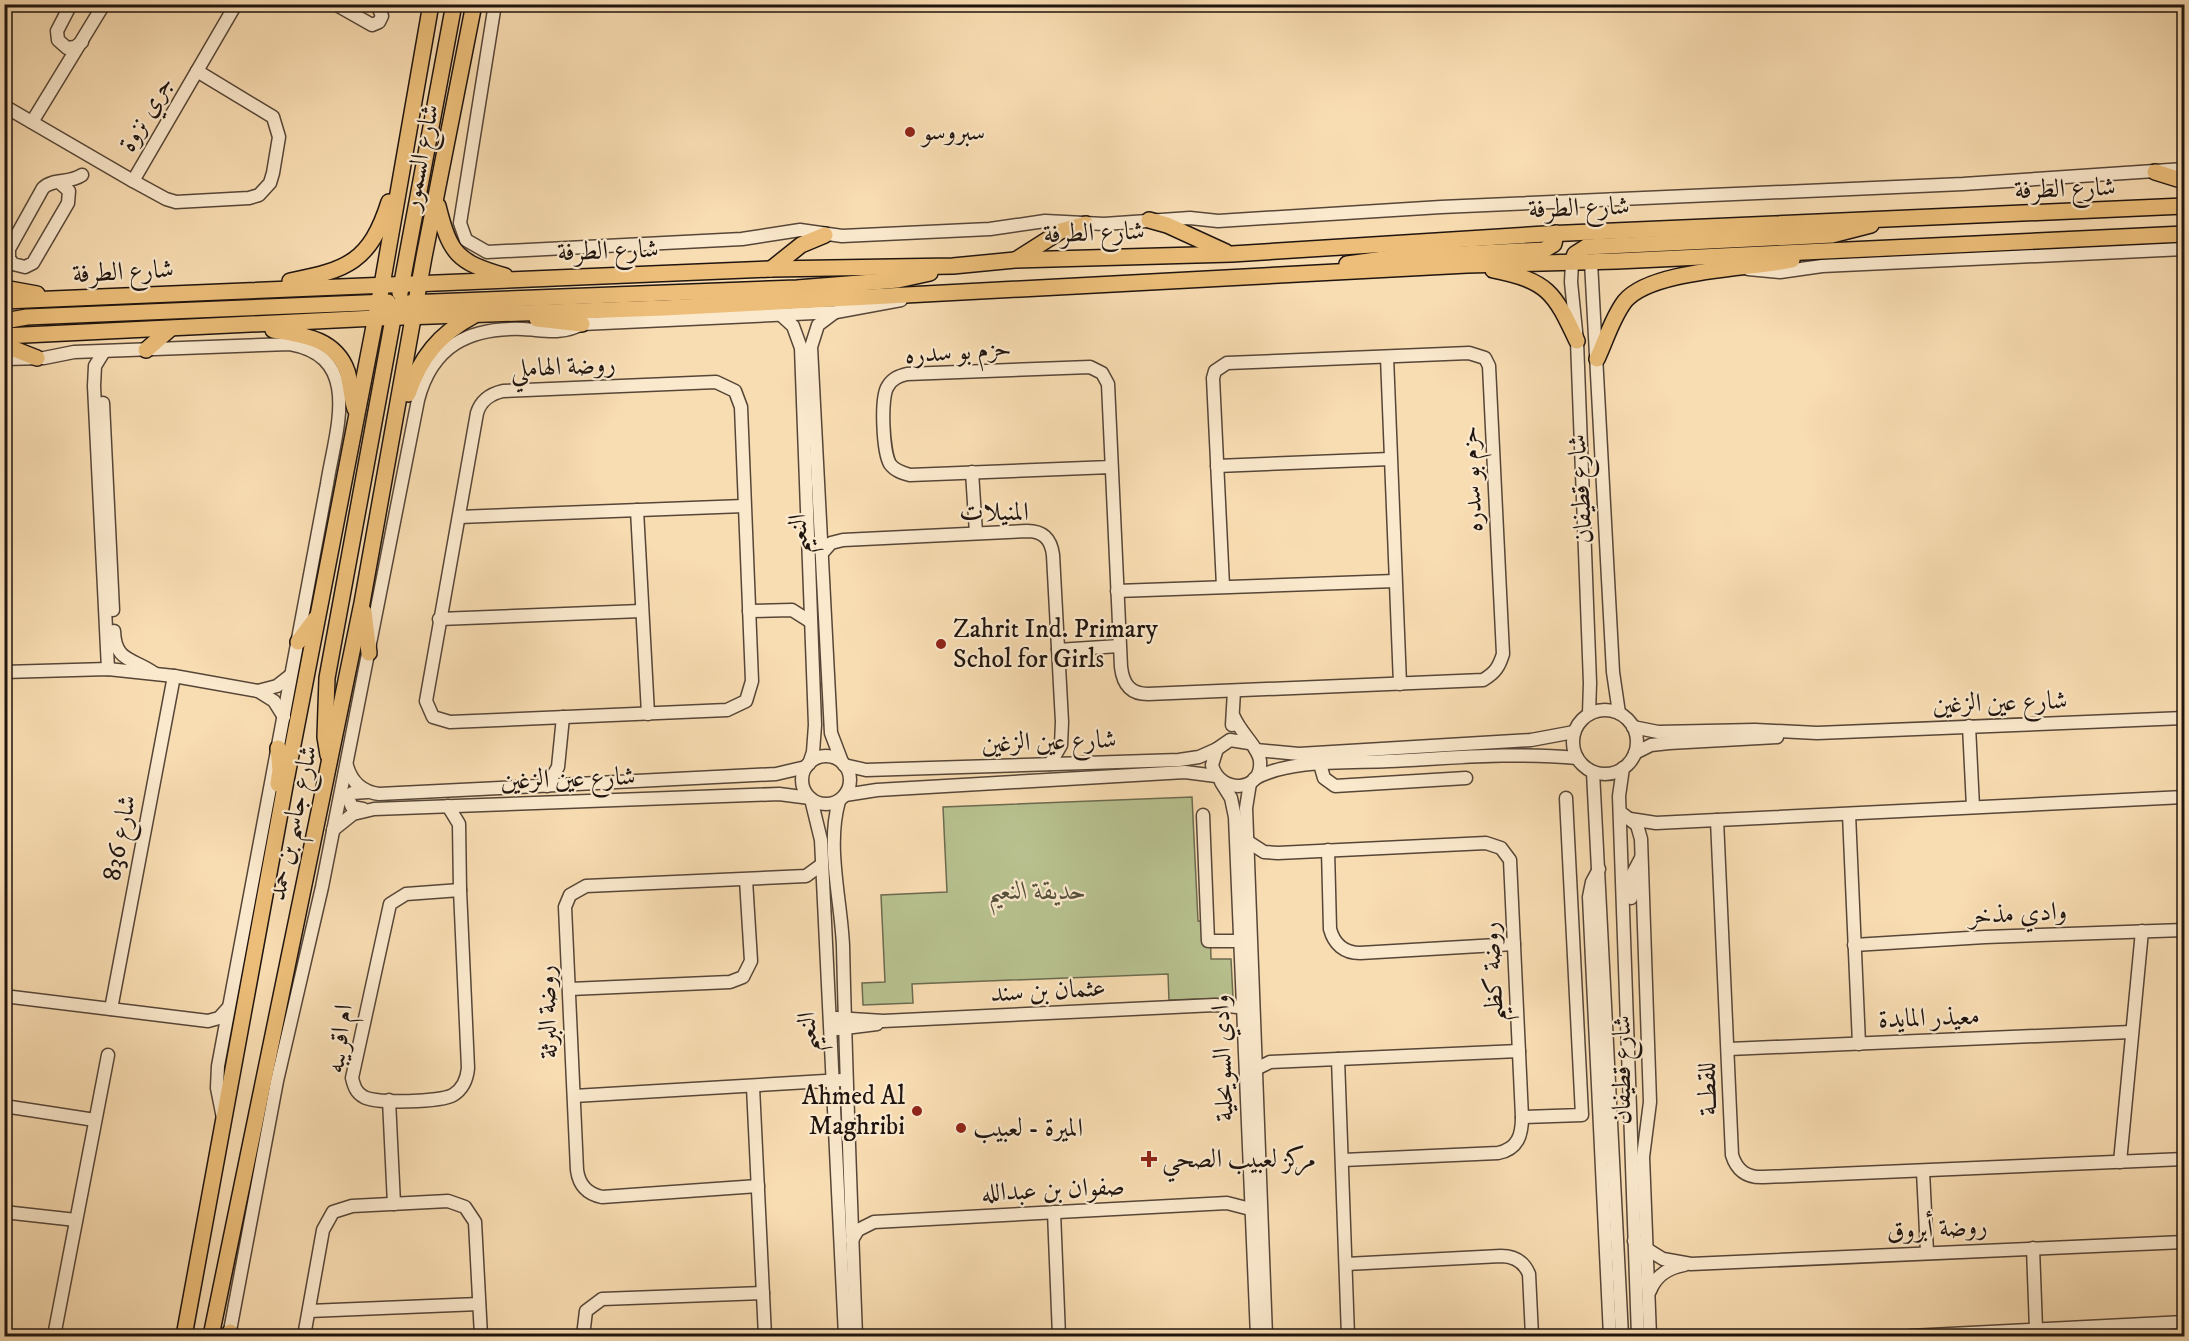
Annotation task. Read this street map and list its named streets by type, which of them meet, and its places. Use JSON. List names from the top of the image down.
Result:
{
  "streets": {
    "main road": ["شارع السمور", "شارع الطرفة", "شارع جاسم بن حمد"],
    "street": [
      "جري نزوة",
      "حزم بو سدره",
      "روضة الهاملي",
      "شارع قطيفان",
      "المنيلات",
      "النعيم",
      "شارع عين الزغين",
      "شارع 836",
      "وادي مذخر",
      "روضة كظيم",
      "عثمان بن سند",
      "روضة البرثة",
      "معيذر المايدة",
      "ام اقريبه",
      "وادي السويحلية",
      "للقطــة",
      "صفوان بن عبدالله",
      "روضة أبروق"
    ]
  },
  "crossings": [
    ["شارع السمور", "شارع الطرفة"],
    ["شارع الطرفة", "شارع قطيفان"],
    ["شارع الطرفة", "النعيم"],
    ["شارع الطرفة", "شارع جاسم بن حمد"],
    ["شارع قطيفان", "شارع عين الزغين"],
    ["شارع قطيفان", "روضة أبروق"],
    ["المنيلات", "النعيم"],
    ["المنيلات", "شارع عين الزغين"],
    ["النعيم", "شارع عين الزغين"],
    ["النعيم", "عثمان بن سند"],
    ["النعيم", "روضة البرثة"],
    ["النعيم", "صفوان بن عبدالله"],
    ["شارع عين الزغين", "شارع جاسم بن حمد"],
    ["شارع عين الزغين", "وادي السويحلية"],
    ["روضة كظيم", "وادي السويحلية"],
    ["عثمان بن سند", "وادي السويحلية"],
    ["معيذر المايدة", "للقطــة"],
    ["وادي السويحلية", "صفوان بن عبدالله"]
  ],
  "parks": ["حديقة النعيم"],
  "places": {
    "other": [
      "سبروسو",
      "Zahrit Ind. Primary Schol for Girls",
      "Ahmed Al Maghribi",
      "الميرة - لعبيب"
    ],
    "health": ["مركز لعبيب الصحي"]
  }
}
